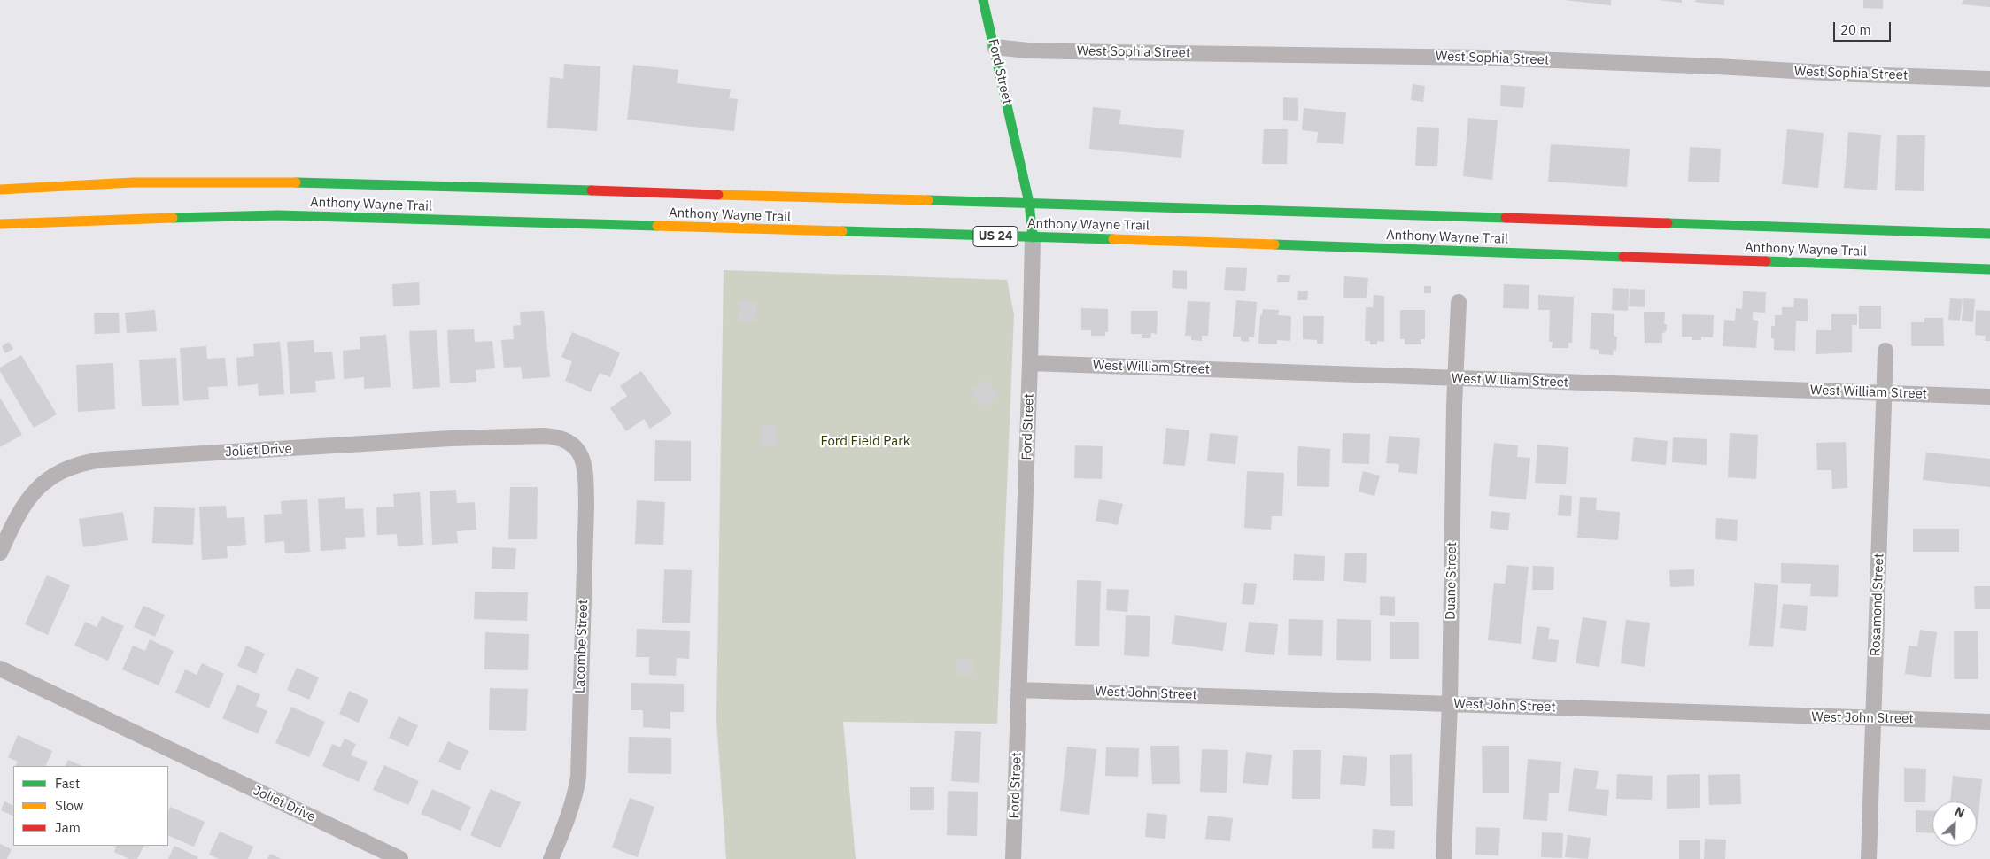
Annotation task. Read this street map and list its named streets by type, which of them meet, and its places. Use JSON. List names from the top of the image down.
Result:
{
  "streets": {
    "main road": ["Ford Street", "Anthony Wayne Trail", "US 24"],
    "street": [
      "West Sophia Street",
      "West William Street",
      "Joliet Drive",
      "Duane Street",
      "Rosamond Street",
      "Lacombe Street",
      "West John Street"
    ]
  },
  "crossings": [
    ["West Sophia Street", "Ford Street"],
    ["Ford Street", "Anthony Wayne Trail"],
    ["Ford Street", "West William Street"],
    ["Ford Street", "West John Street"],
    ["West William Street", "Duane Street"],
    ["West William Street", "Rosamond Street"],
    ["Joliet Drive", "Lacombe Street"],
    ["Duane Street", "West John Street"],
    ["Rosamond Street", "West John Street"]
  ],
  "parks": ["Ford Field Park"],
  "legend": ["Fast", "Slow", "Jam"],
  "scale_bar": "20 m",
  "north": "top right"
}
